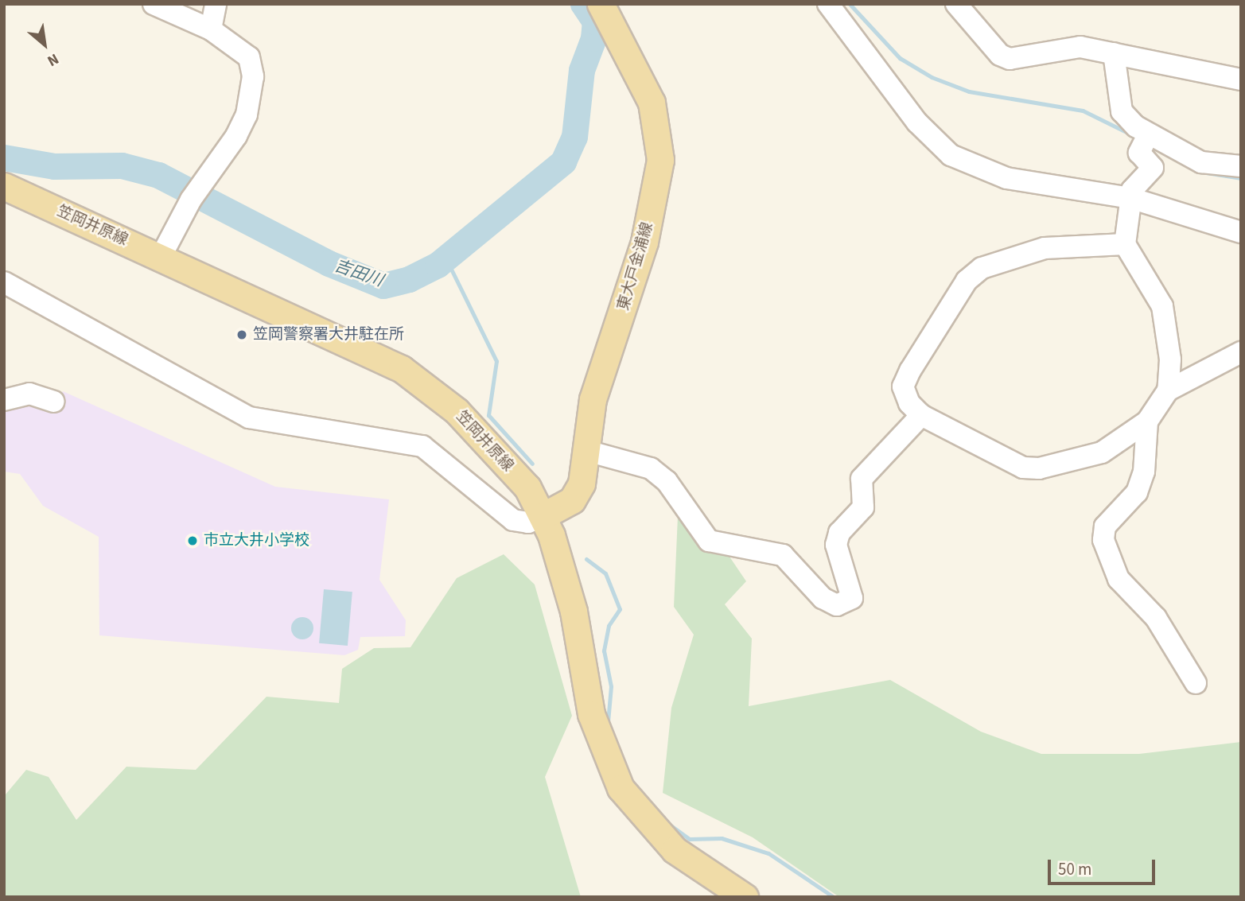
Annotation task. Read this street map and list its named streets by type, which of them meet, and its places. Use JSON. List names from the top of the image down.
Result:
{
  "streets": {
    "main road": ["笠岡井原線", "東大戸金浦線"]
  },
  "crossings": [
    ["笠岡井原線", "東大戸金浦線"]
  ],
  "water": ["吉田川"],
  "places": ["笠岡警察署大井駐在所", "市立大井小学校"],
  "scale_bar": "50 m",
  "north": "bottom right"
}
